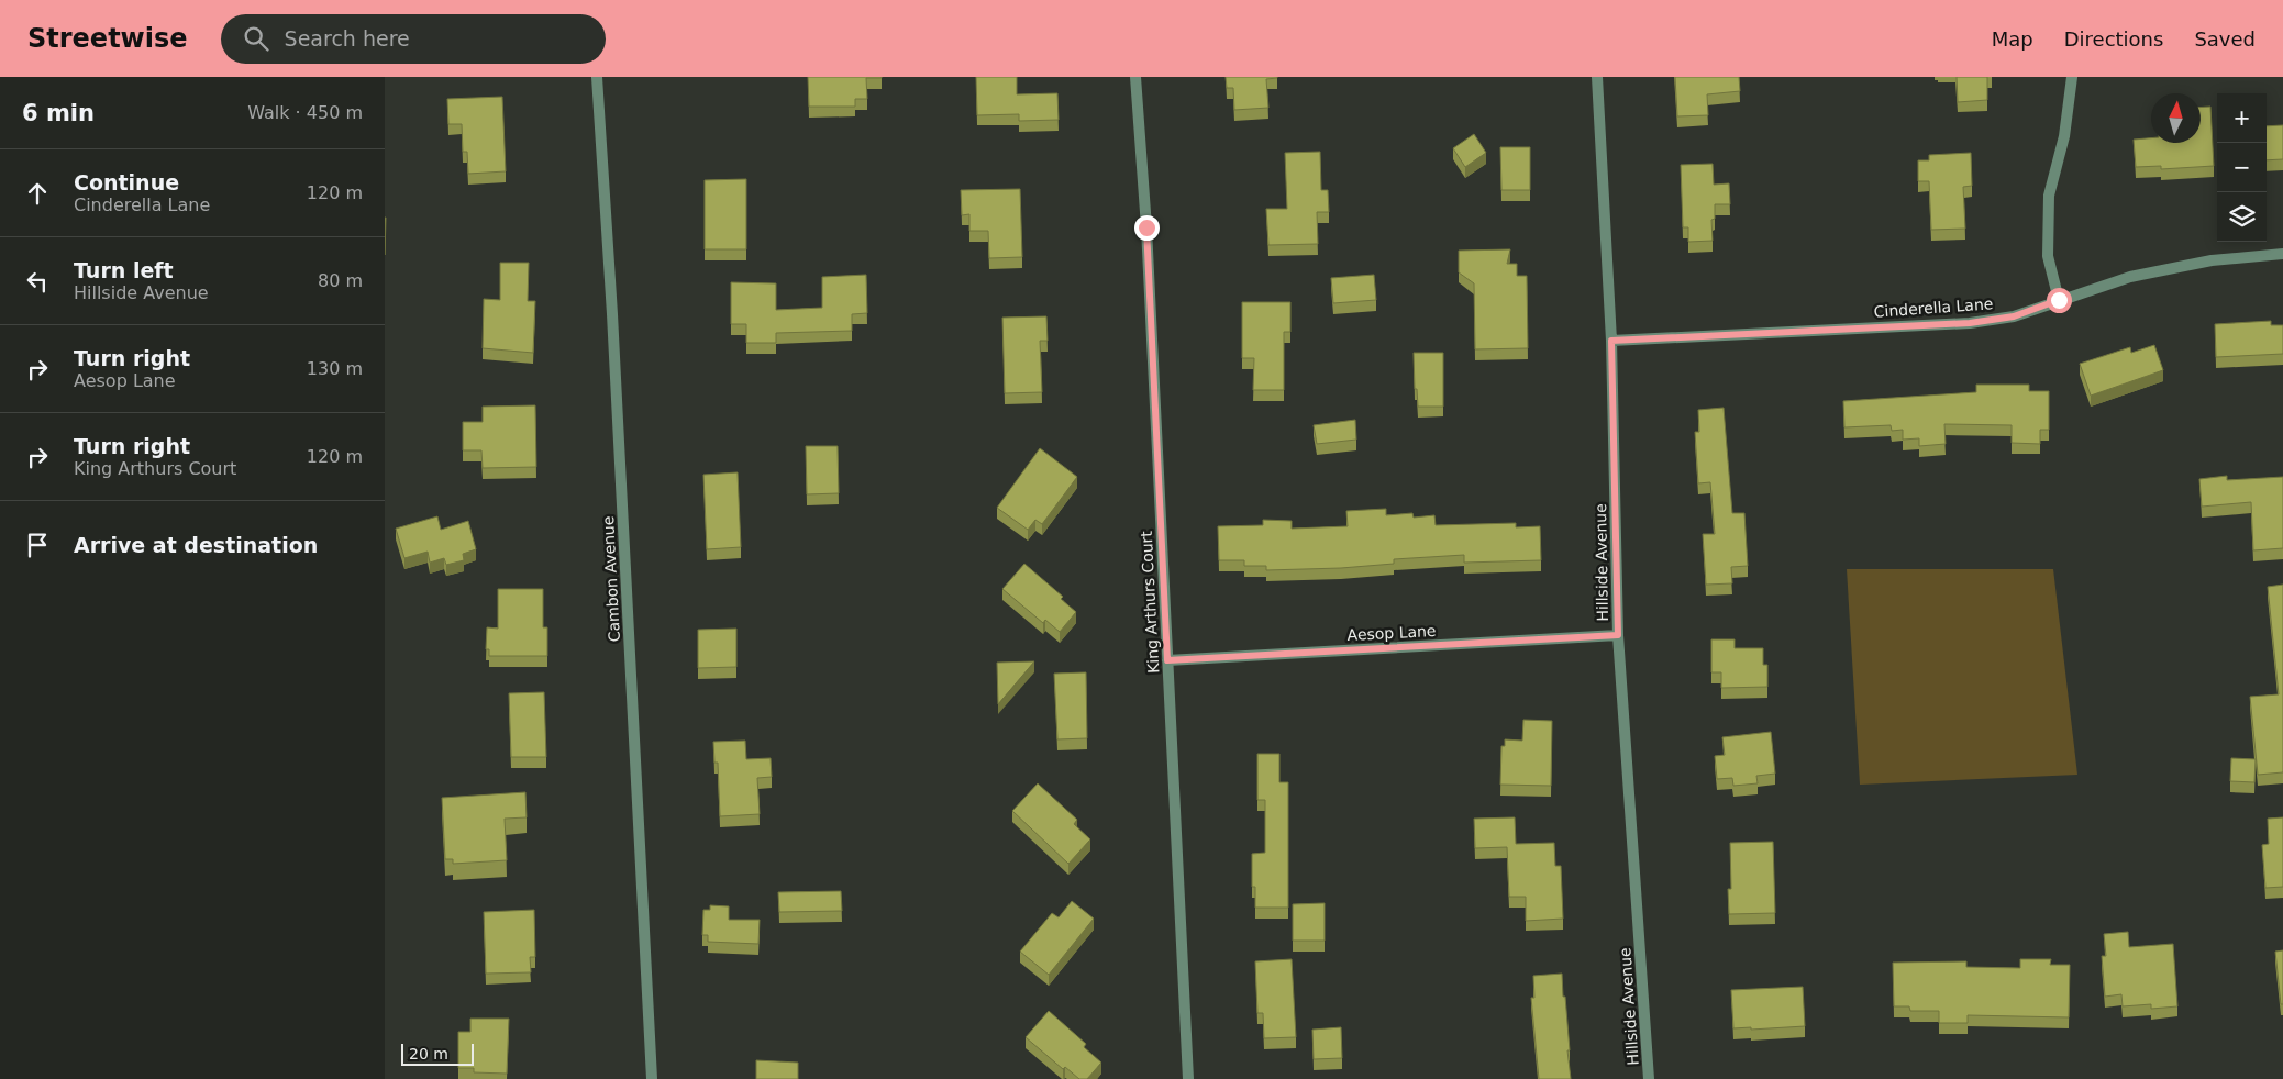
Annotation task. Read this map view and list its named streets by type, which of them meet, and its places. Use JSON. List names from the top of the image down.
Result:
{
  "streets": {
    "street": [
      "Cinderella Lane",
      "Hillside Avenue",
      "Cambon Avenue",
      "King Arthurs Court",
      "Aesop Lane"
    ]
  },
  "crossings": [
    ["Cinderella Lane", "Hillside Avenue"],
    ["Hillside Avenue", "Aesop Lane"],
    ["King Arthurs Court", "Aesop Lane"]
  ],
  "scale_bar": "20 m",
  "north": "top",
  "page": {
    "header": "Streetwise",
    "search": "Search here",
    "nav": ["Map", "Directions", "Saved"],
    "heading": ["6 min", "Walk · 450 m"],
    "map_buttons": ["+", "−"],
    "list": [
      ["Continue", "Cinderella Lane", "120 m"],
      ["Turn left", "Hillside Avenue", "80 m"],
      ["Turn right", "Aesop Lane", "130 m"],
      ["Turn right", "King Arthurs Court", "120 m"],
      "Arrive at destination"
    ],
    "scale": "20 m"
  }
}
